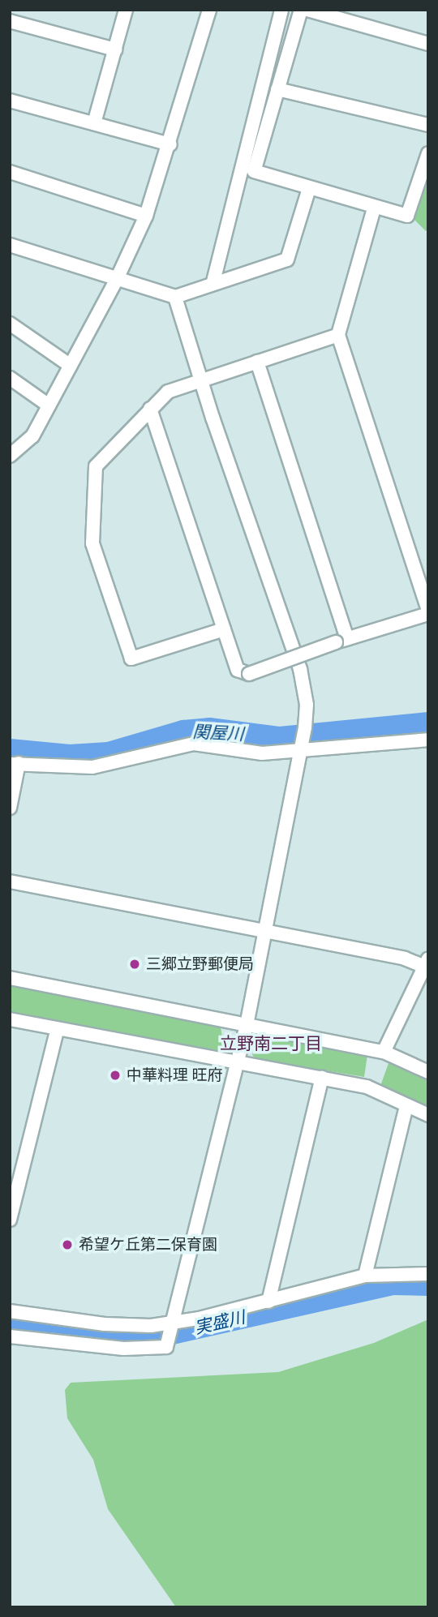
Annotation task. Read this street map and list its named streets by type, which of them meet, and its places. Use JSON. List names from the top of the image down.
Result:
{
  "districts": ["立野南二丁目"],
  "water": ["関屋川", "実盛川"],
  "places": ["三郷立野郵便局", "中華料理 旺府", "希望ケ丘第二保育園"]
}
